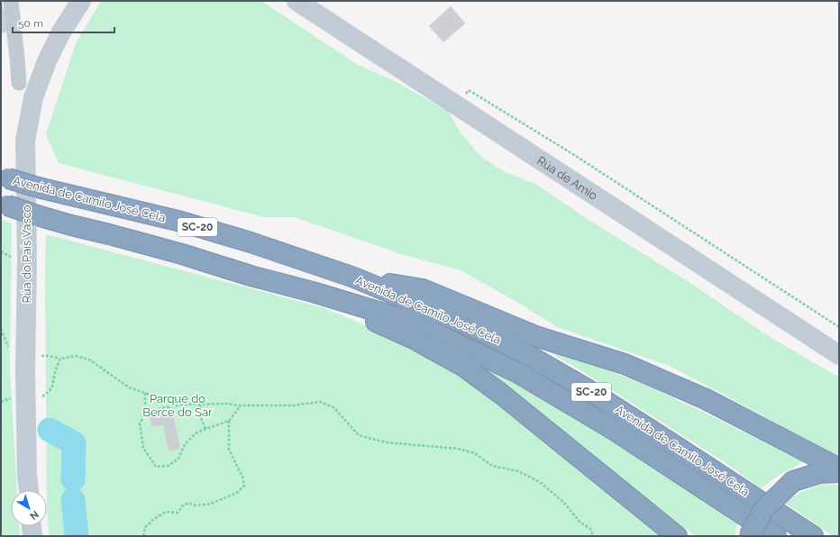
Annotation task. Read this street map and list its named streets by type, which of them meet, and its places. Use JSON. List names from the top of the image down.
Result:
{
  "streets": {
    "highway": ["Avenida de Camilo José Cela", "SC-20"],
    "street": ["Rúa de Amio", "Rúa do País Vasco"]
  },
  "parks": ["Parque do Berce do Sar"],
  "scale_bar": "50 m",
  "north": "bottom right"
}
